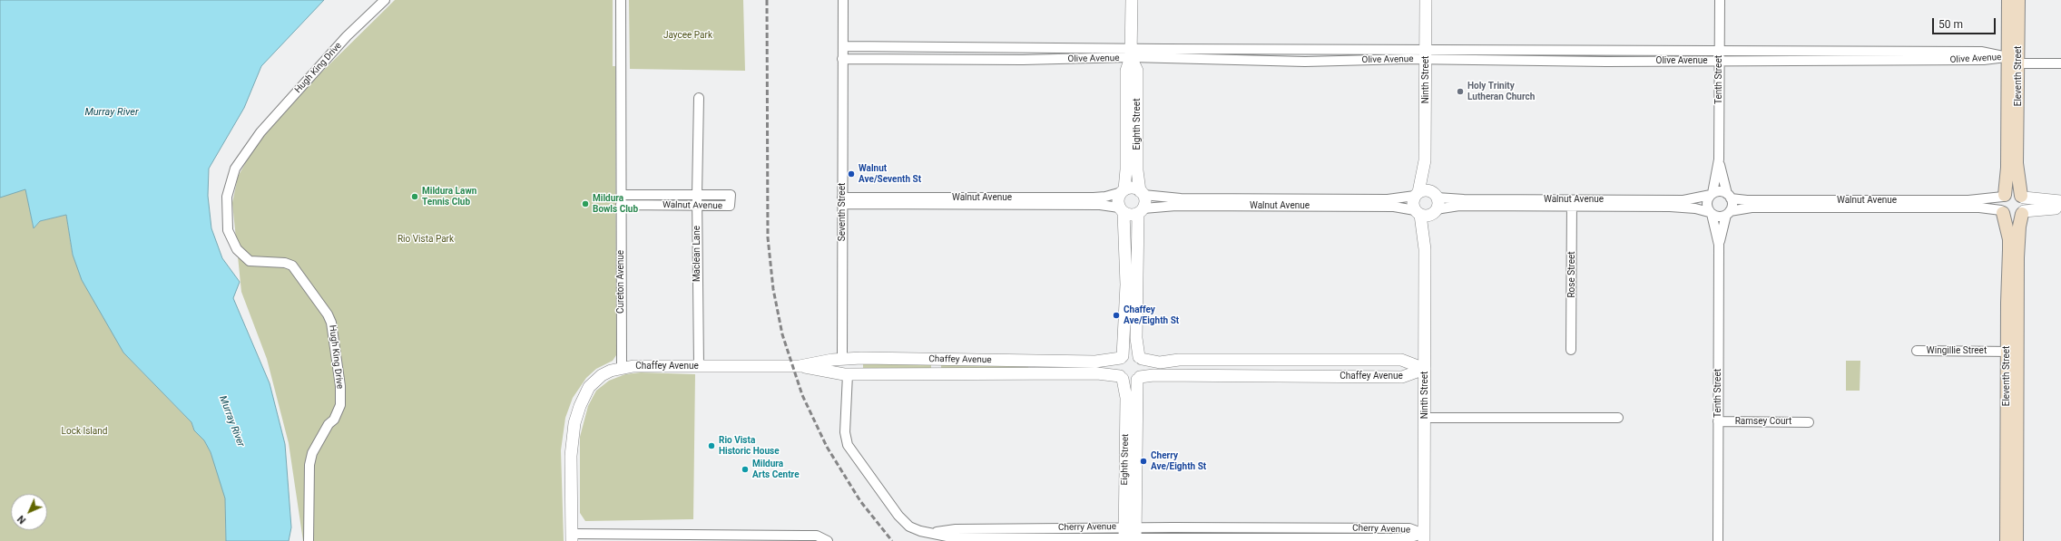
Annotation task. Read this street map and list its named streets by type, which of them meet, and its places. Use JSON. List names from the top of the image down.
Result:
{
  "streets": {
    "main road": ["Eleventh Street"],
    "street": [
      "Olive Avenue",
      "Hugh King Drive",
      "Ninth Street",
      "Tenth Street",
      "Eighth Street",
      "Walnut Avenue",
      "Seventh Street",
      "Maclean Lane",
      "Rose Street",
      "Cureton Avenue",
      "Wingillie Street",
      "Chaffey Avenue",
      "Ramsey Court",
      "Cherry Avenue"
    ]
  },
  "crossings": [
    ["Olive Avenue", "Eleventh Street"],
    ["Olive Avenue", "Ninth Street"],
    ["Olive Avenue", "Tenth Street"],
    ["Olive Avenue", "Eighth Street"],
    ["Olive Avenue", "Seventh Street"],
    ["Eleventh Street", "Walnut Avenue"],
    ["Eleventh Street", "Wingillie Street"],
    ["Ninth Street", "Walnut Avenue"],
    ["Ninth Street", "Chaffey Avenue"],
    ["Ninth Street", "Cherry Avenue"],
    ["Tenth Street", "Walnut Avenue"],
    ["Tenth Street", "Ramsey Court"],
    ["Eighth Street", "Walnut Avenue"],
    ["Eighth Street", "Chaffey Avenue"],
    ["Eighth Street", "Cherry Avenue"],
    ["Walnut Avenue", "Seventh Street"],
    ["Walnut Avenue", "Maclean Lane"],
    ["Walnut Avenue", "Rose Street"],
    ["Walnut Avenue", "Cureton Avenue"],
    ["Seventh Street", "Chaffey Avenue"],
    ["Maclean Lane", "Chaffey Avenue"],
    ["Cureton Avenue", "Chaffey Avenue"],
    ["Chaffey Avenue", "Cherry Avenue"]
  ],
  "water": ["Murray River"],
  "parks": ["Jaycee Park", "Rio Vista Park", "Lock Island"],
  "places": [
    "Holy Trinity Lutheran Church",
    "Walnut Ave/Seventh St",
    "Mildura Lawn Tennis Club",
    "Mildura Bowls Club",
    "Chaffey Ave/Eighth St",
    "Rio Vista Historic House",
    "Cherry Ave/Eighth St",
    "Mildura Arts Centre"
  ],
  "scale_bar": "50 m",
  "north": "bottom left"
}
